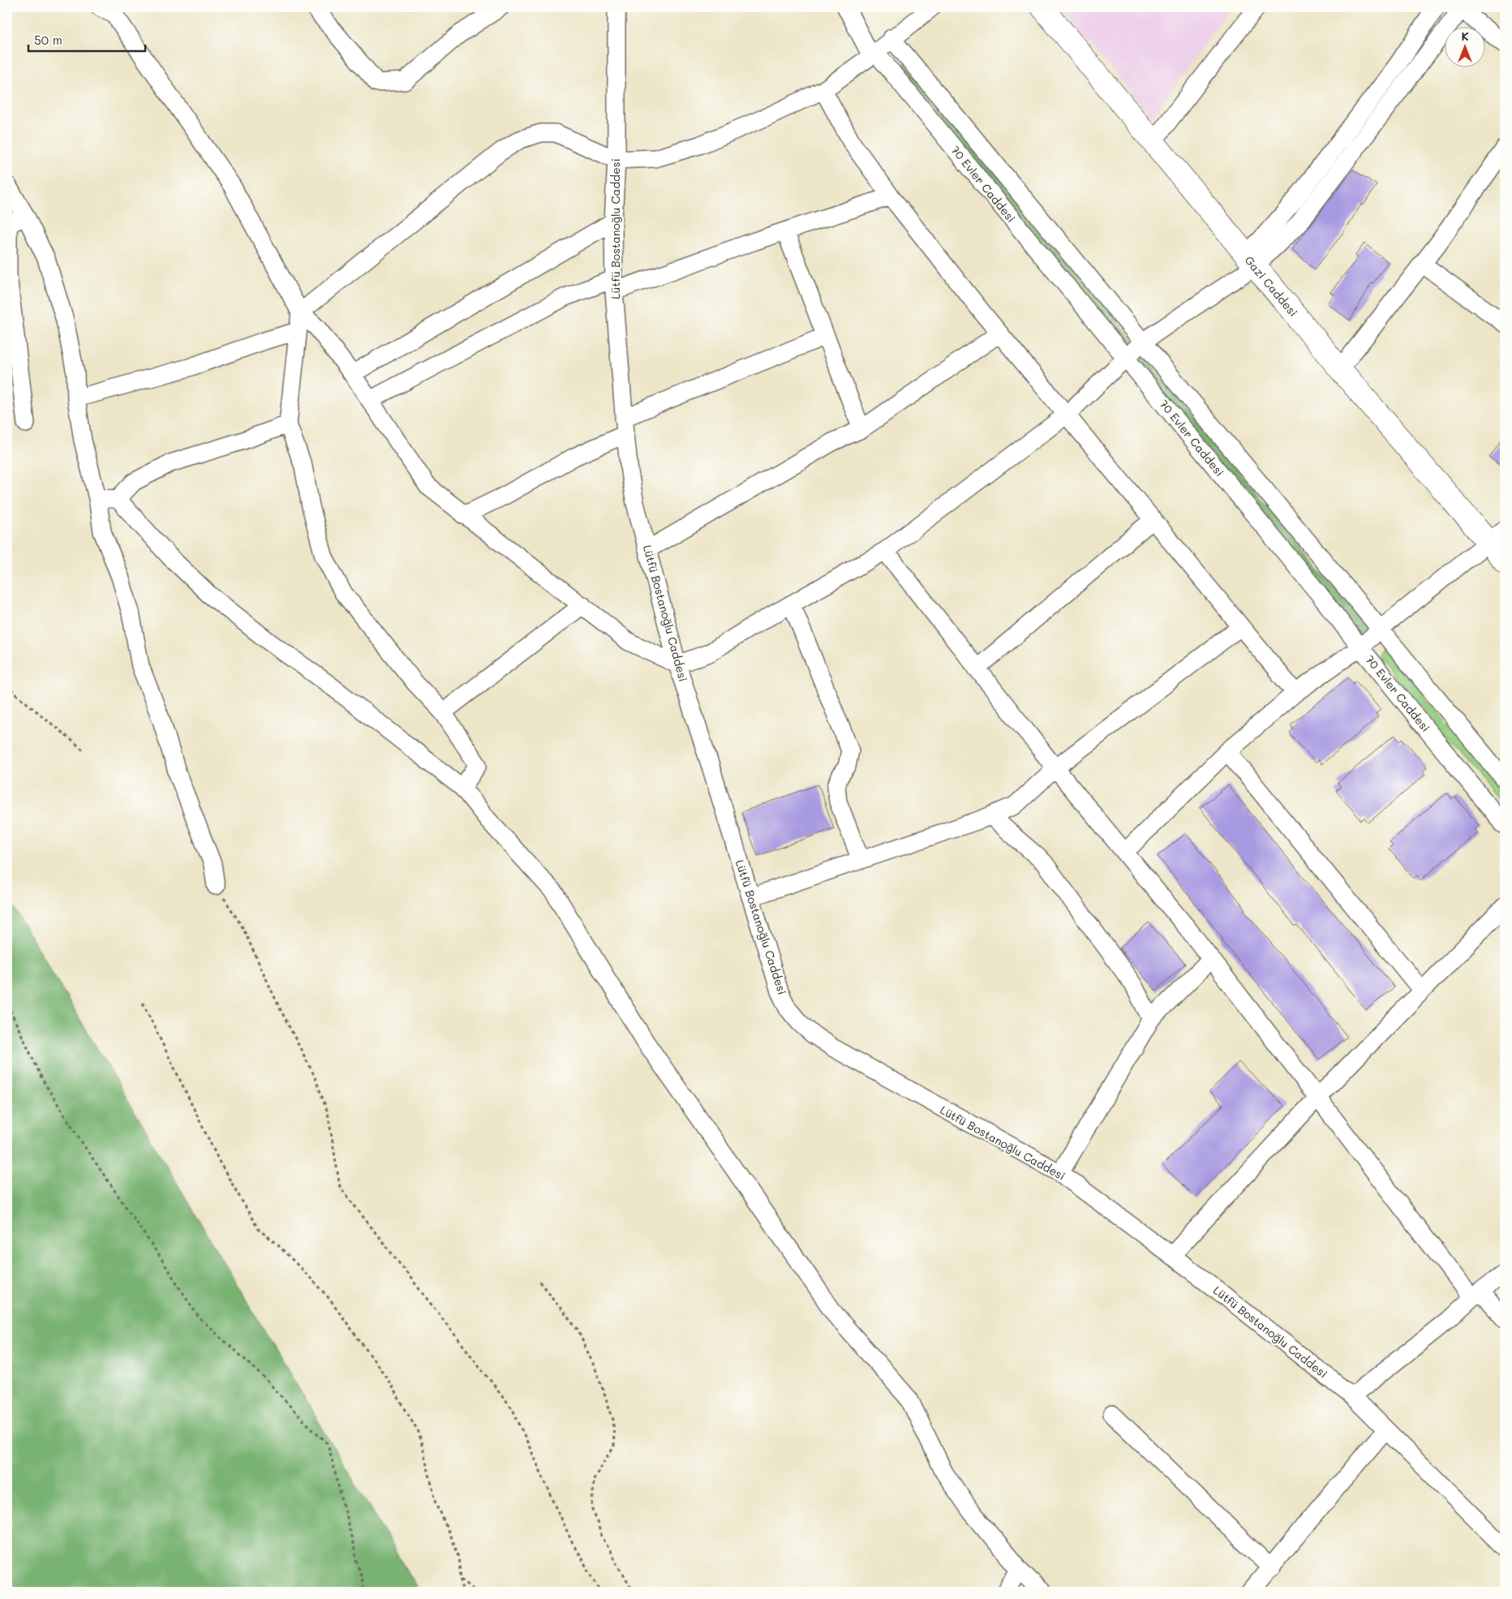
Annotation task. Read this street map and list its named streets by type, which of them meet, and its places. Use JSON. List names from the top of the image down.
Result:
{
  "streets": {
    "main road": ["Gazi Caddesi"],
    "street": ["70 Evler Caddesi", "Lütfü Bostanoğlu Caddesi"]
  },
  "scale_bar": "50 m",
  "north": "top"
}
